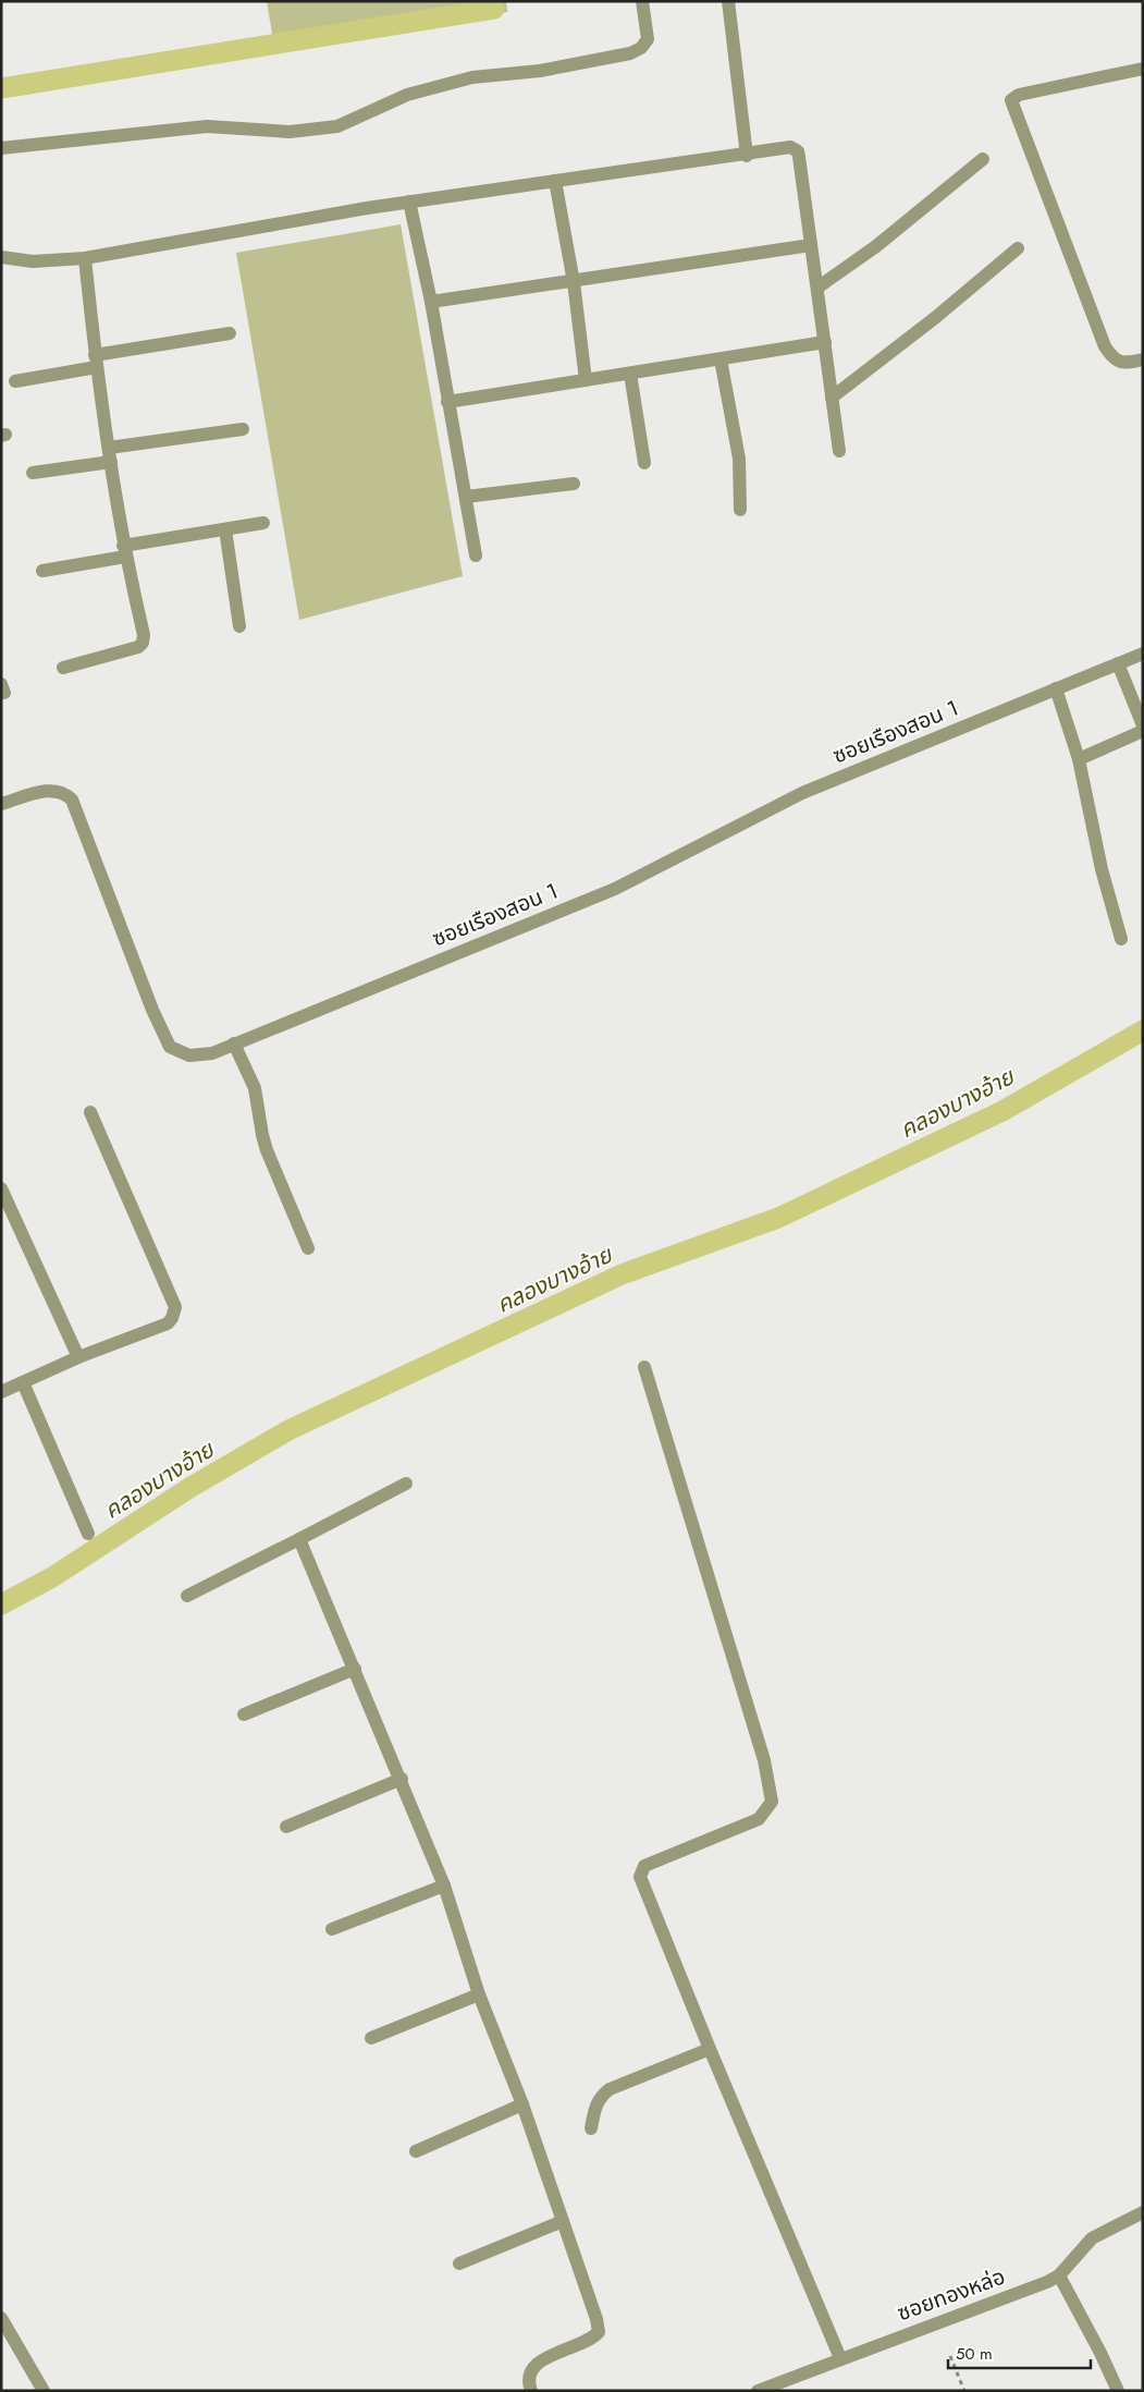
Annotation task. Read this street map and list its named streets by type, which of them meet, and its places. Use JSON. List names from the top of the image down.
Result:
{
  "streets": {
    "street": ["ซอยเรืองสอน 1", "ซอยทองหล่อ"]
  },
  "water": ["คลองบางอ้าย"],
  "scale_bar": "50 m"
}
